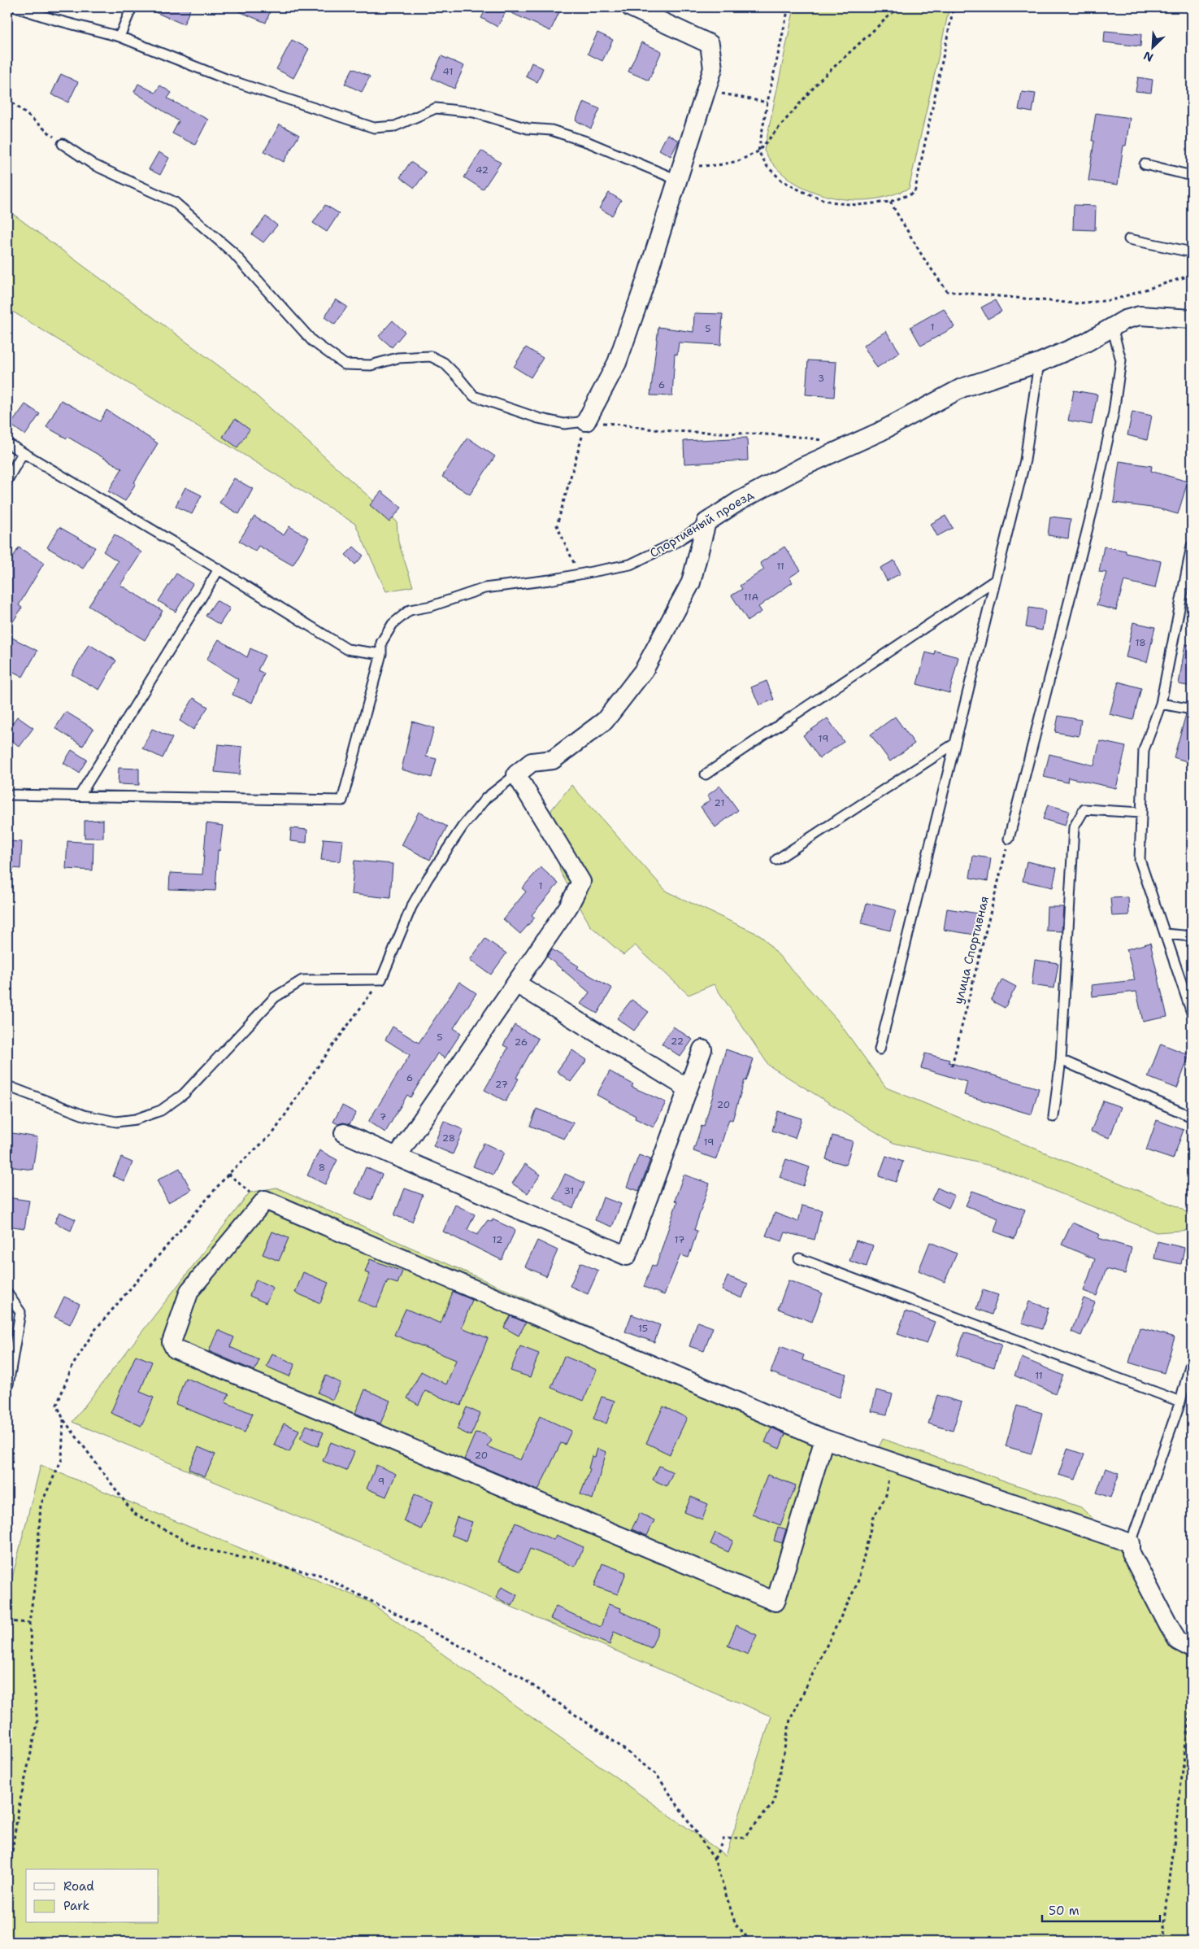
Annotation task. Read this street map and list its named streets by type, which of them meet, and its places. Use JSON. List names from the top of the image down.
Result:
{
  "streets": {
    "street": ["Спортивный проезд"],
    "path": ["улица Спортивная"]
  },
  "house_numbers": [
    "41",
    "42",
    "1",
    "5",
    "3",
    "6",
    "11",
    "11А",
    "18",
    "19",
    "21",
    "1",
    "5",
    "22",
    "26",
    "6",
    "27",
    "20",
    "7",
    "28",
    "19",
    "8",
    "31",
    "12",
    "17",
    "15",
    "11",
    "20",
    "9"
  ],
  "legend": ["Road", "Park"],
  "scale_bar": "50 m",
  "north": "bottom left"
}
